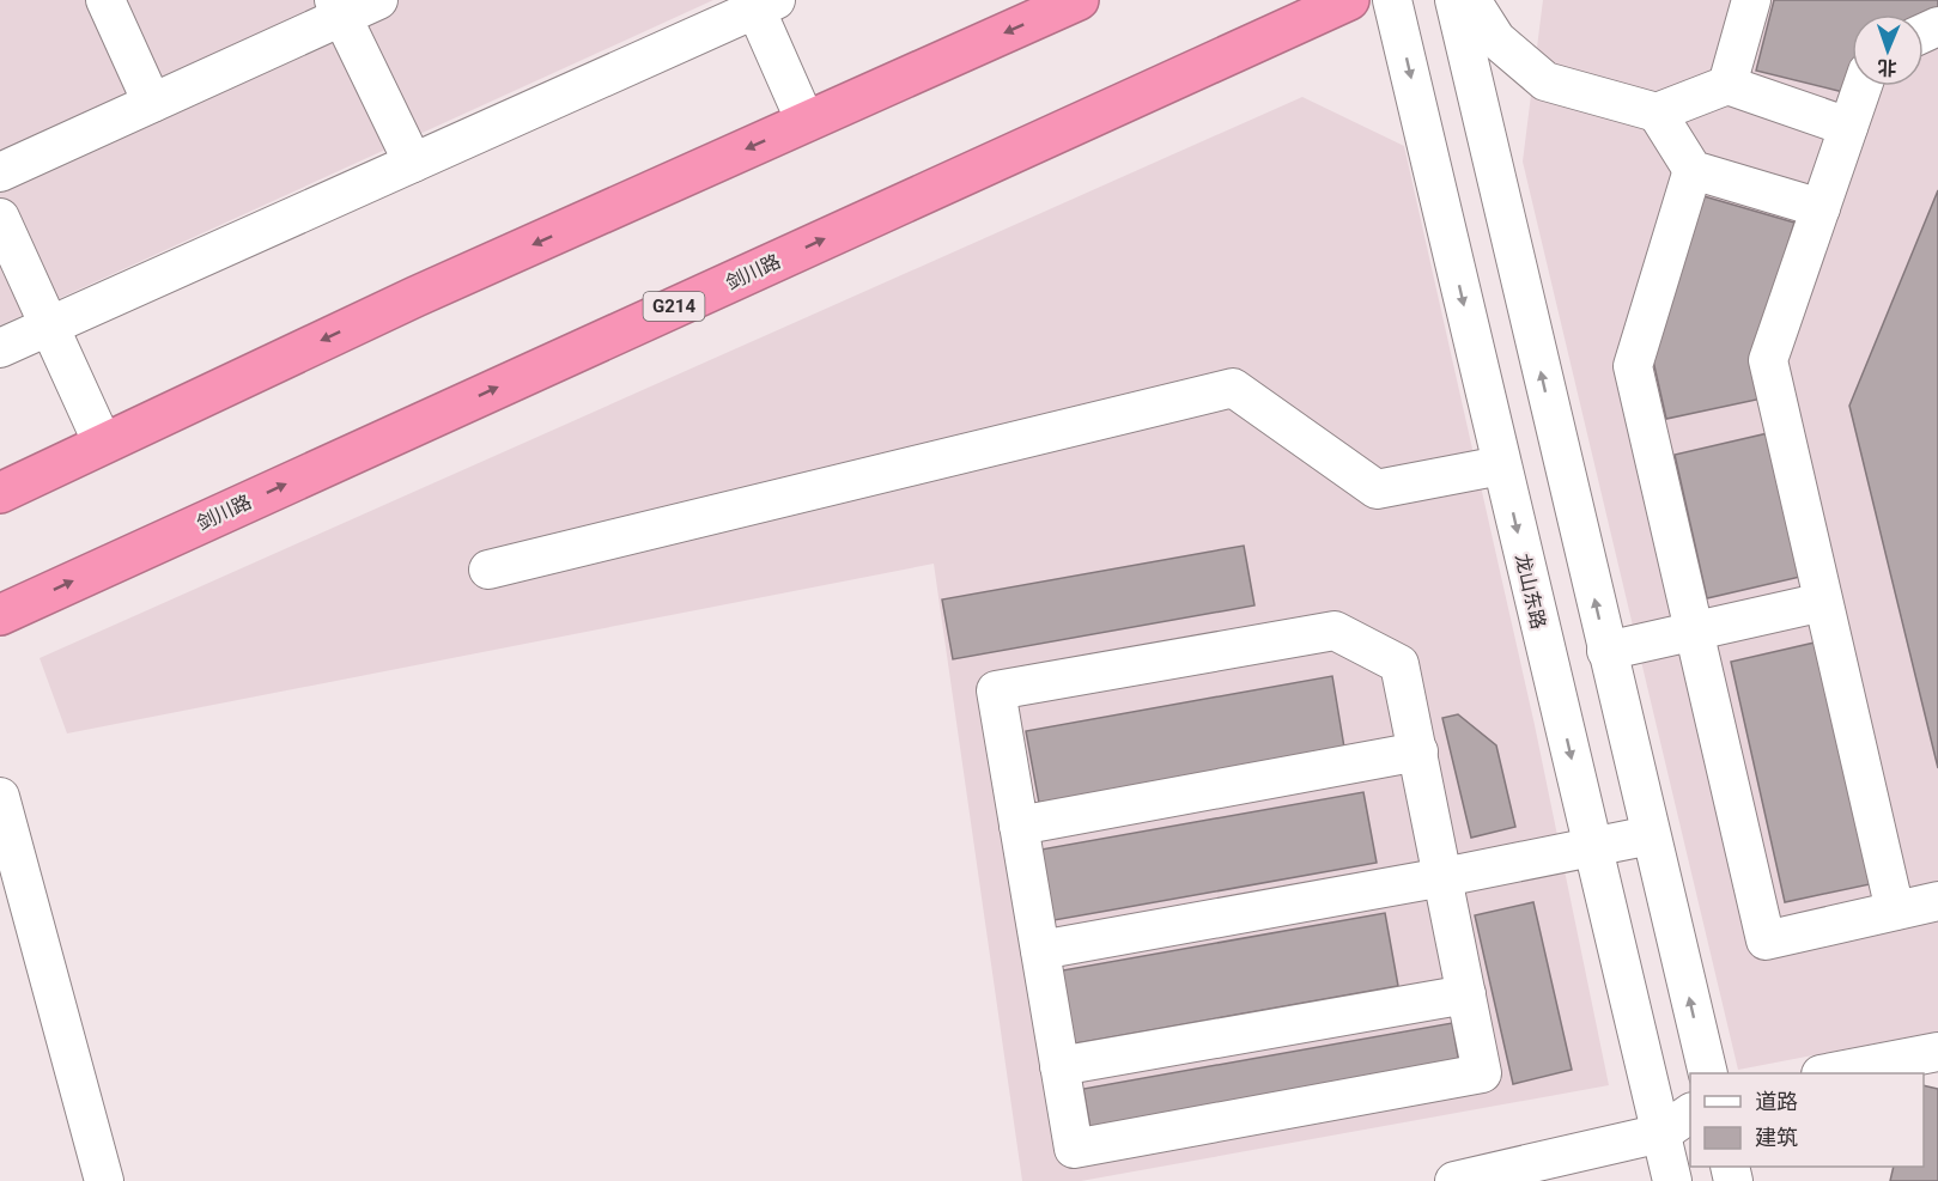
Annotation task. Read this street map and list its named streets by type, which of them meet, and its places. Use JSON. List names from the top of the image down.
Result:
{
  "streets": {
    "highway": ["剑川路", "G214"],
    "street": ["龙山东路"]
  },
  "legend": ["道路", "建筑"],
  "north": "bottom"
}
